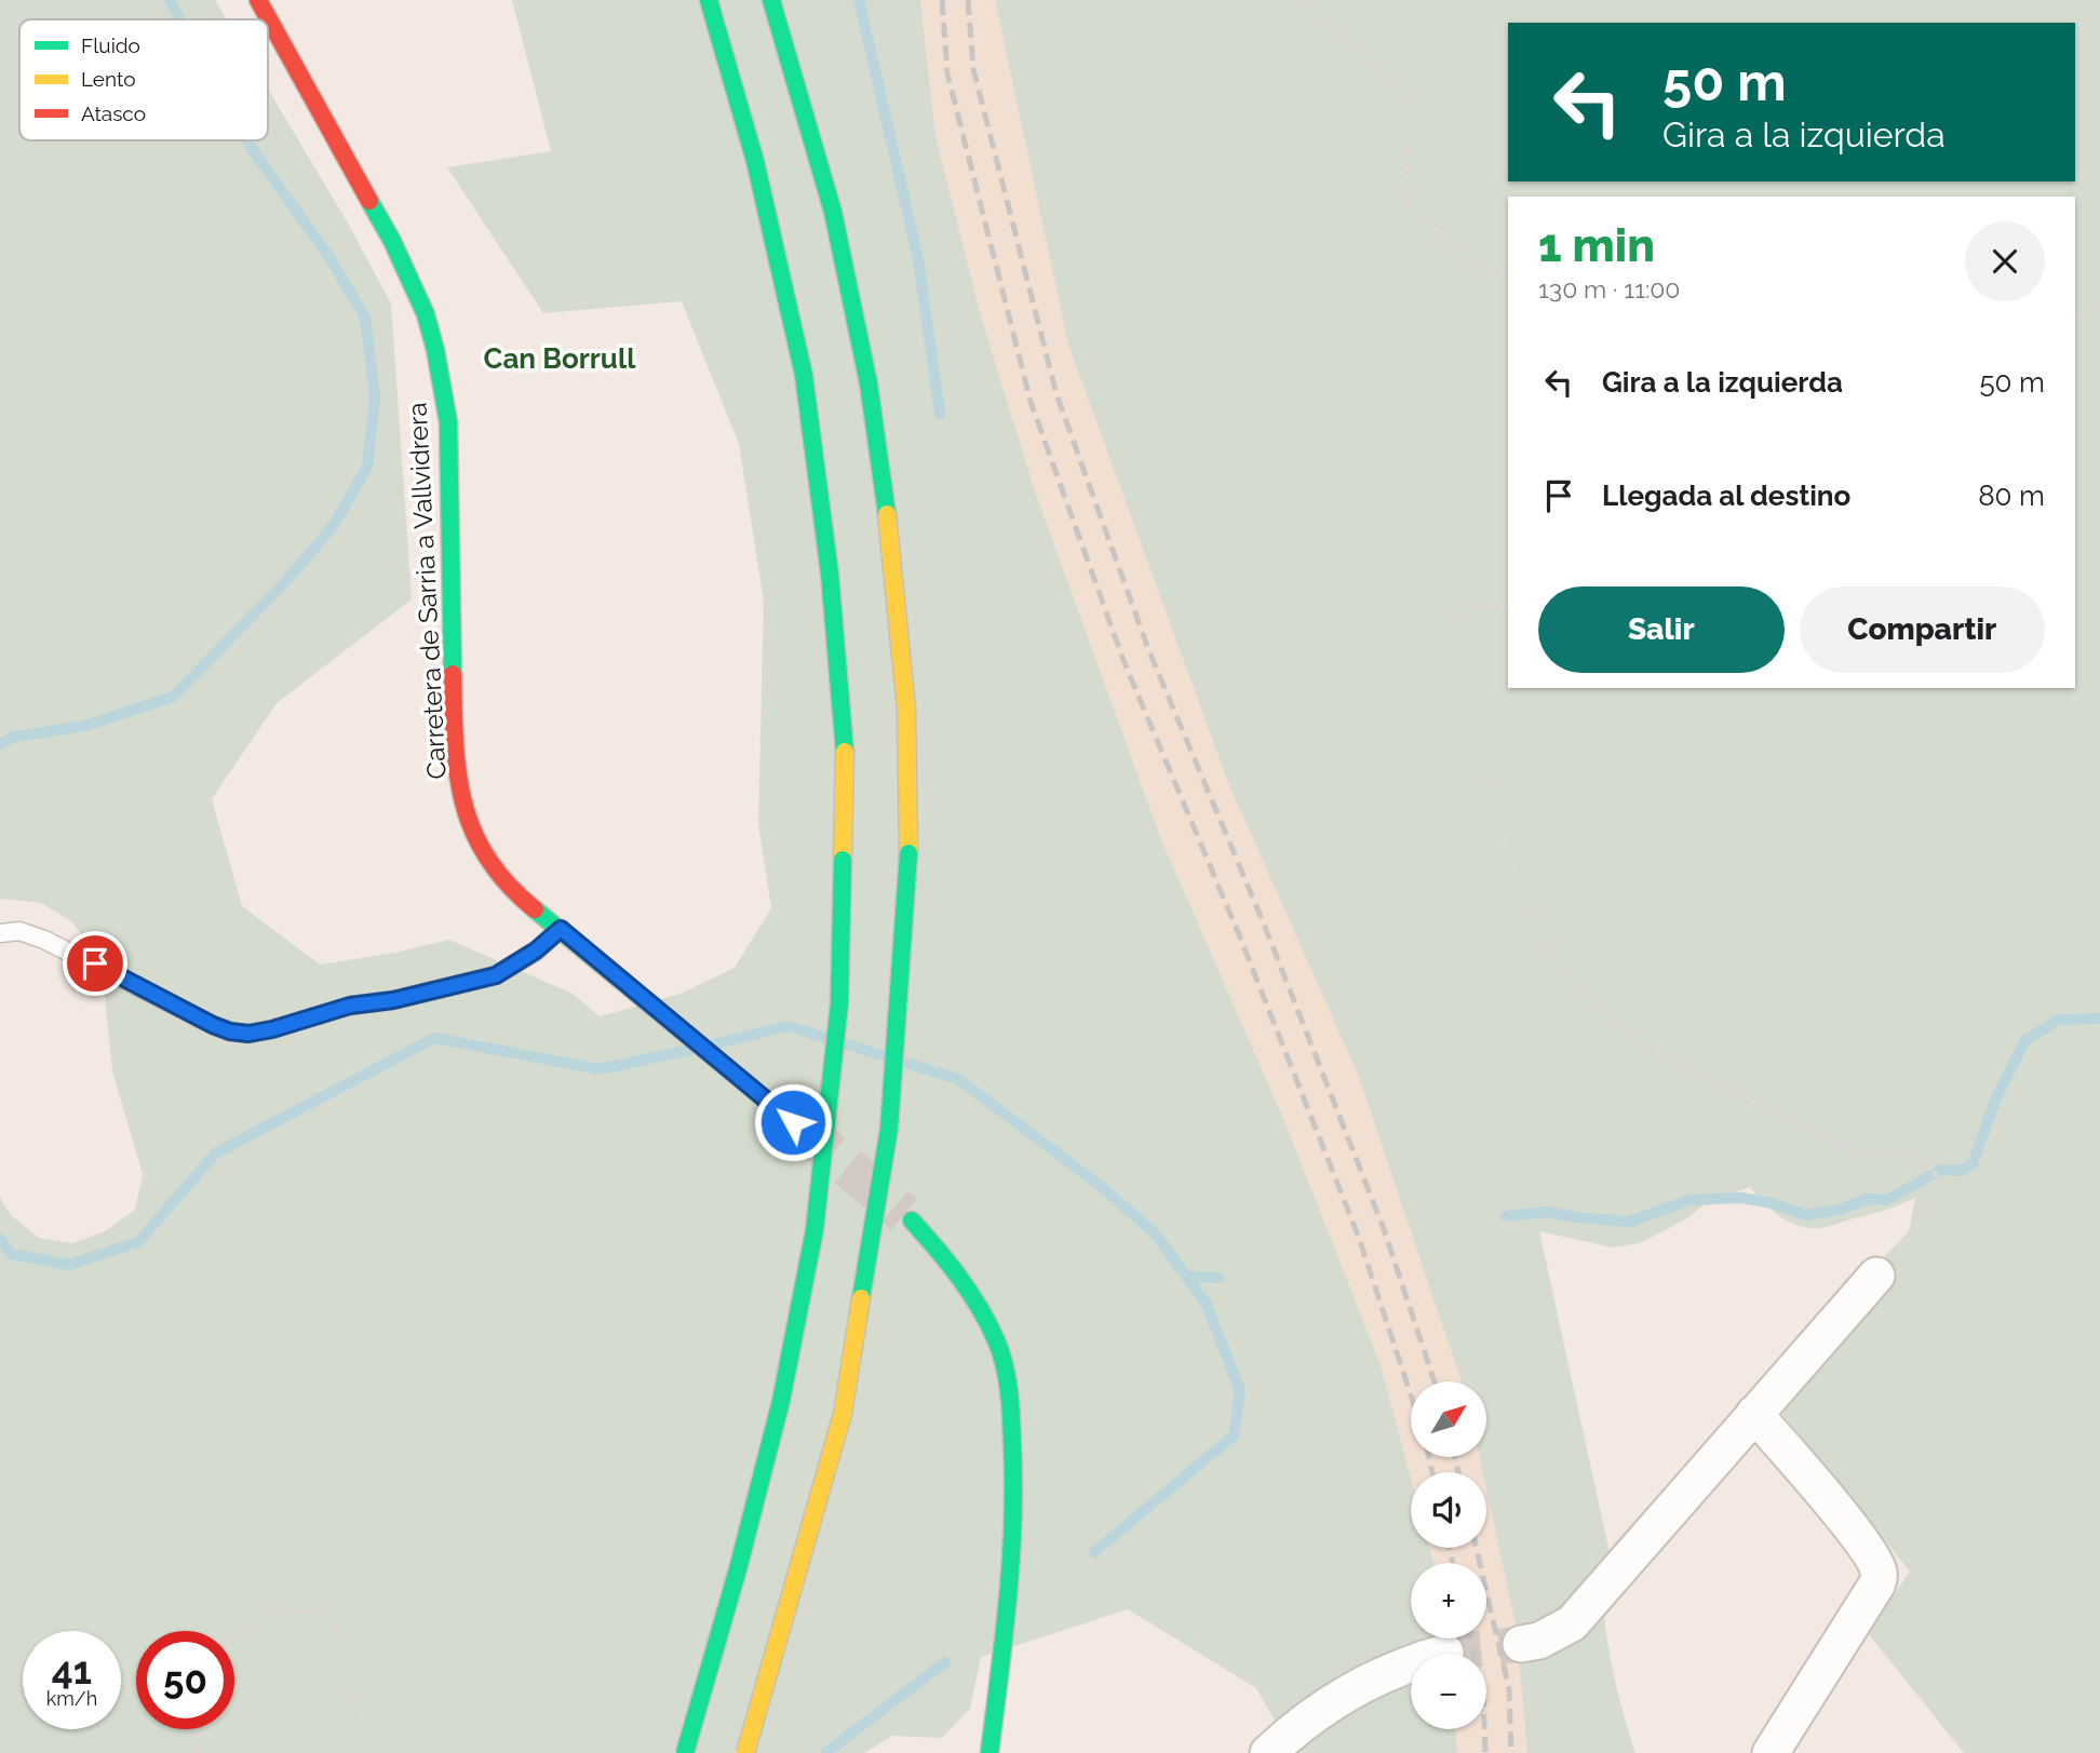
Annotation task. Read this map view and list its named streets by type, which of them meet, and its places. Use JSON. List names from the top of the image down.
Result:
{
  "streets": {
    "main road": ["Carretera de Sarria a Vallvidrera"]
  },
  "districts": ["Can Borrull"],
  "legend": ["Fluido", "Lento", "Atasco"],
  "north": "top right",
  "page": {
    "turn": ["50 m", "Gira a la izquierda"],
    "heading": ["1 min", "130 m · 11:00"],
    "list": [
      {
        "name": "Gira a la izquierda",
        "value": "50 m"
      },
      {
        "name": "Llegada al destino",
        "value": "80 m"
      }
    ],
    "buttons": ["Salir", "Compartir"],
    "map_buttons": ["+", "−"],
    "speed": "41 km/h",
    "limit": "50"
  }
}
